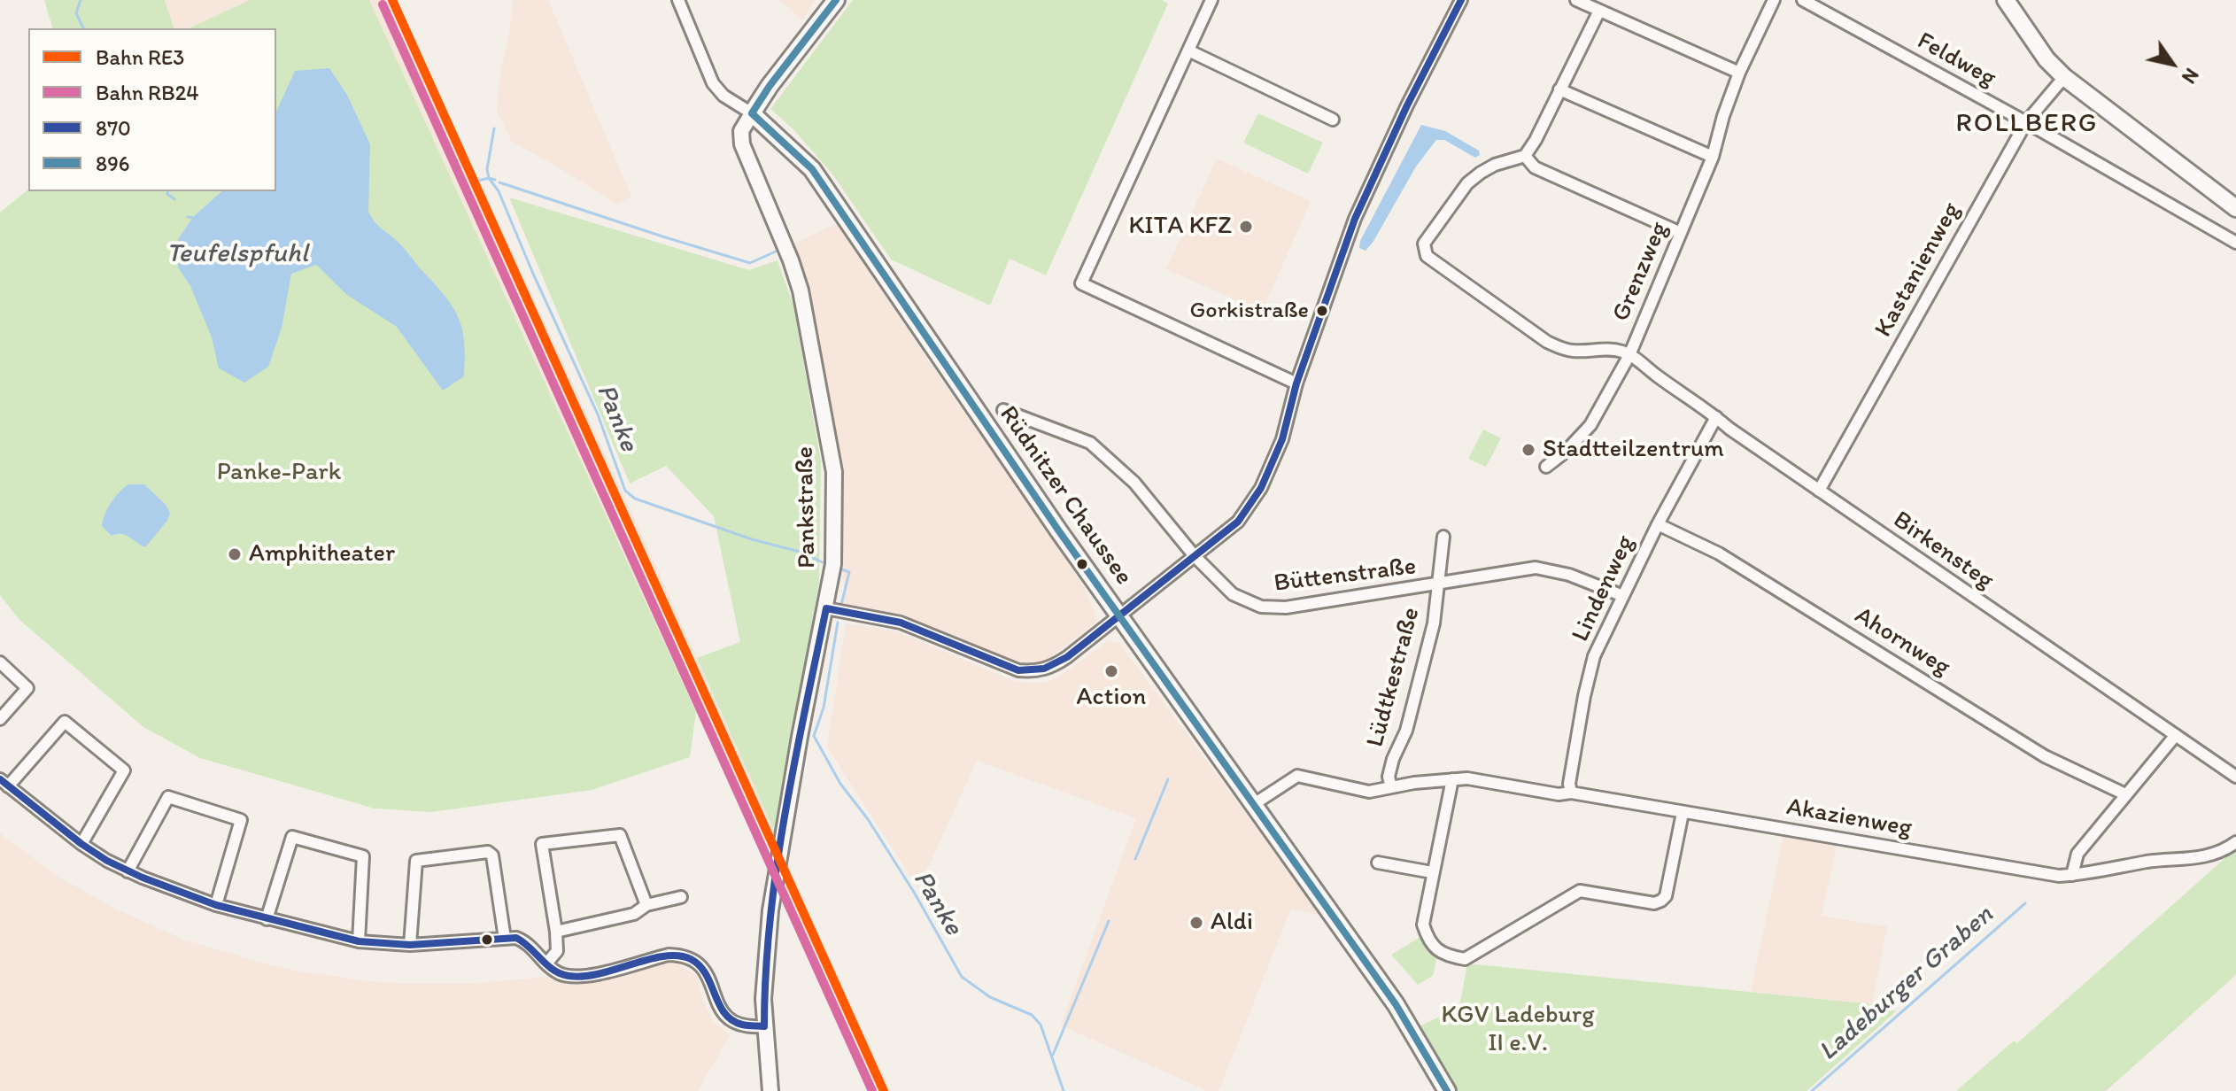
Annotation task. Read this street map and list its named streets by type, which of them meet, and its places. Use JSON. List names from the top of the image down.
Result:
{
  "streets": {
    "main road": ["Rüdnitzer Chaussee"],
    "street": [
      "Feldweg",
      "Kastanienweg",
      "Grenzweg",
      "Pankstraße",
      "Birkensteg",
      "Büttenstraße",
      "Lindenweg",
      "Ahornweg",
      "Lüdtkestraße",
      "Akazienweg"
    ]
  },
  "crossings": [
    ["Feldweg", "Kastanienweg"],
    ["Kastanienweg", "Birkensteg"],
    ["Grenzweg", "Birkensteg"],
    ["Rüdnitzer Chaussee", "Pankstraße"],
    ["Rüdnitzer Chaussee", "Akazienweg"],
    ["Birkensteg", "Lindenweg"],
    ["Büttenstraße", "Lindenweg"],
    ["Büttenstraße", "Lüdtkestraße"],
    ["Lindenweg", "Ahornweg"],
    ["Lindenweg", "Akazienweg"],
    ["Lüdtkestraße", "Akazienweg"]
  ],
  "districts": ["ROLLBERG"],
  "water": ["Teufelspfuhl", "Panke", "Ladeburger Graben"],
  "parks": ["Panke-Park", "KGV Ladeburg II e.V."],
  "places": [
    "KITA KFZ",
    "Gorkistraße",
    "Stadtteilzentrum",
    "Amphitheater",
    "Action",
    "Aldi"
  ],
  "lines": [
    "rail line RE3",
    "transit line 870",
    "transit line 896",
    "rail line RB24"
  ],
  "legend": [
    "Bahn RE3",
    "Bahn RB24",
    "870",
    "896"
  ],
  "north": "bottom right"
}
